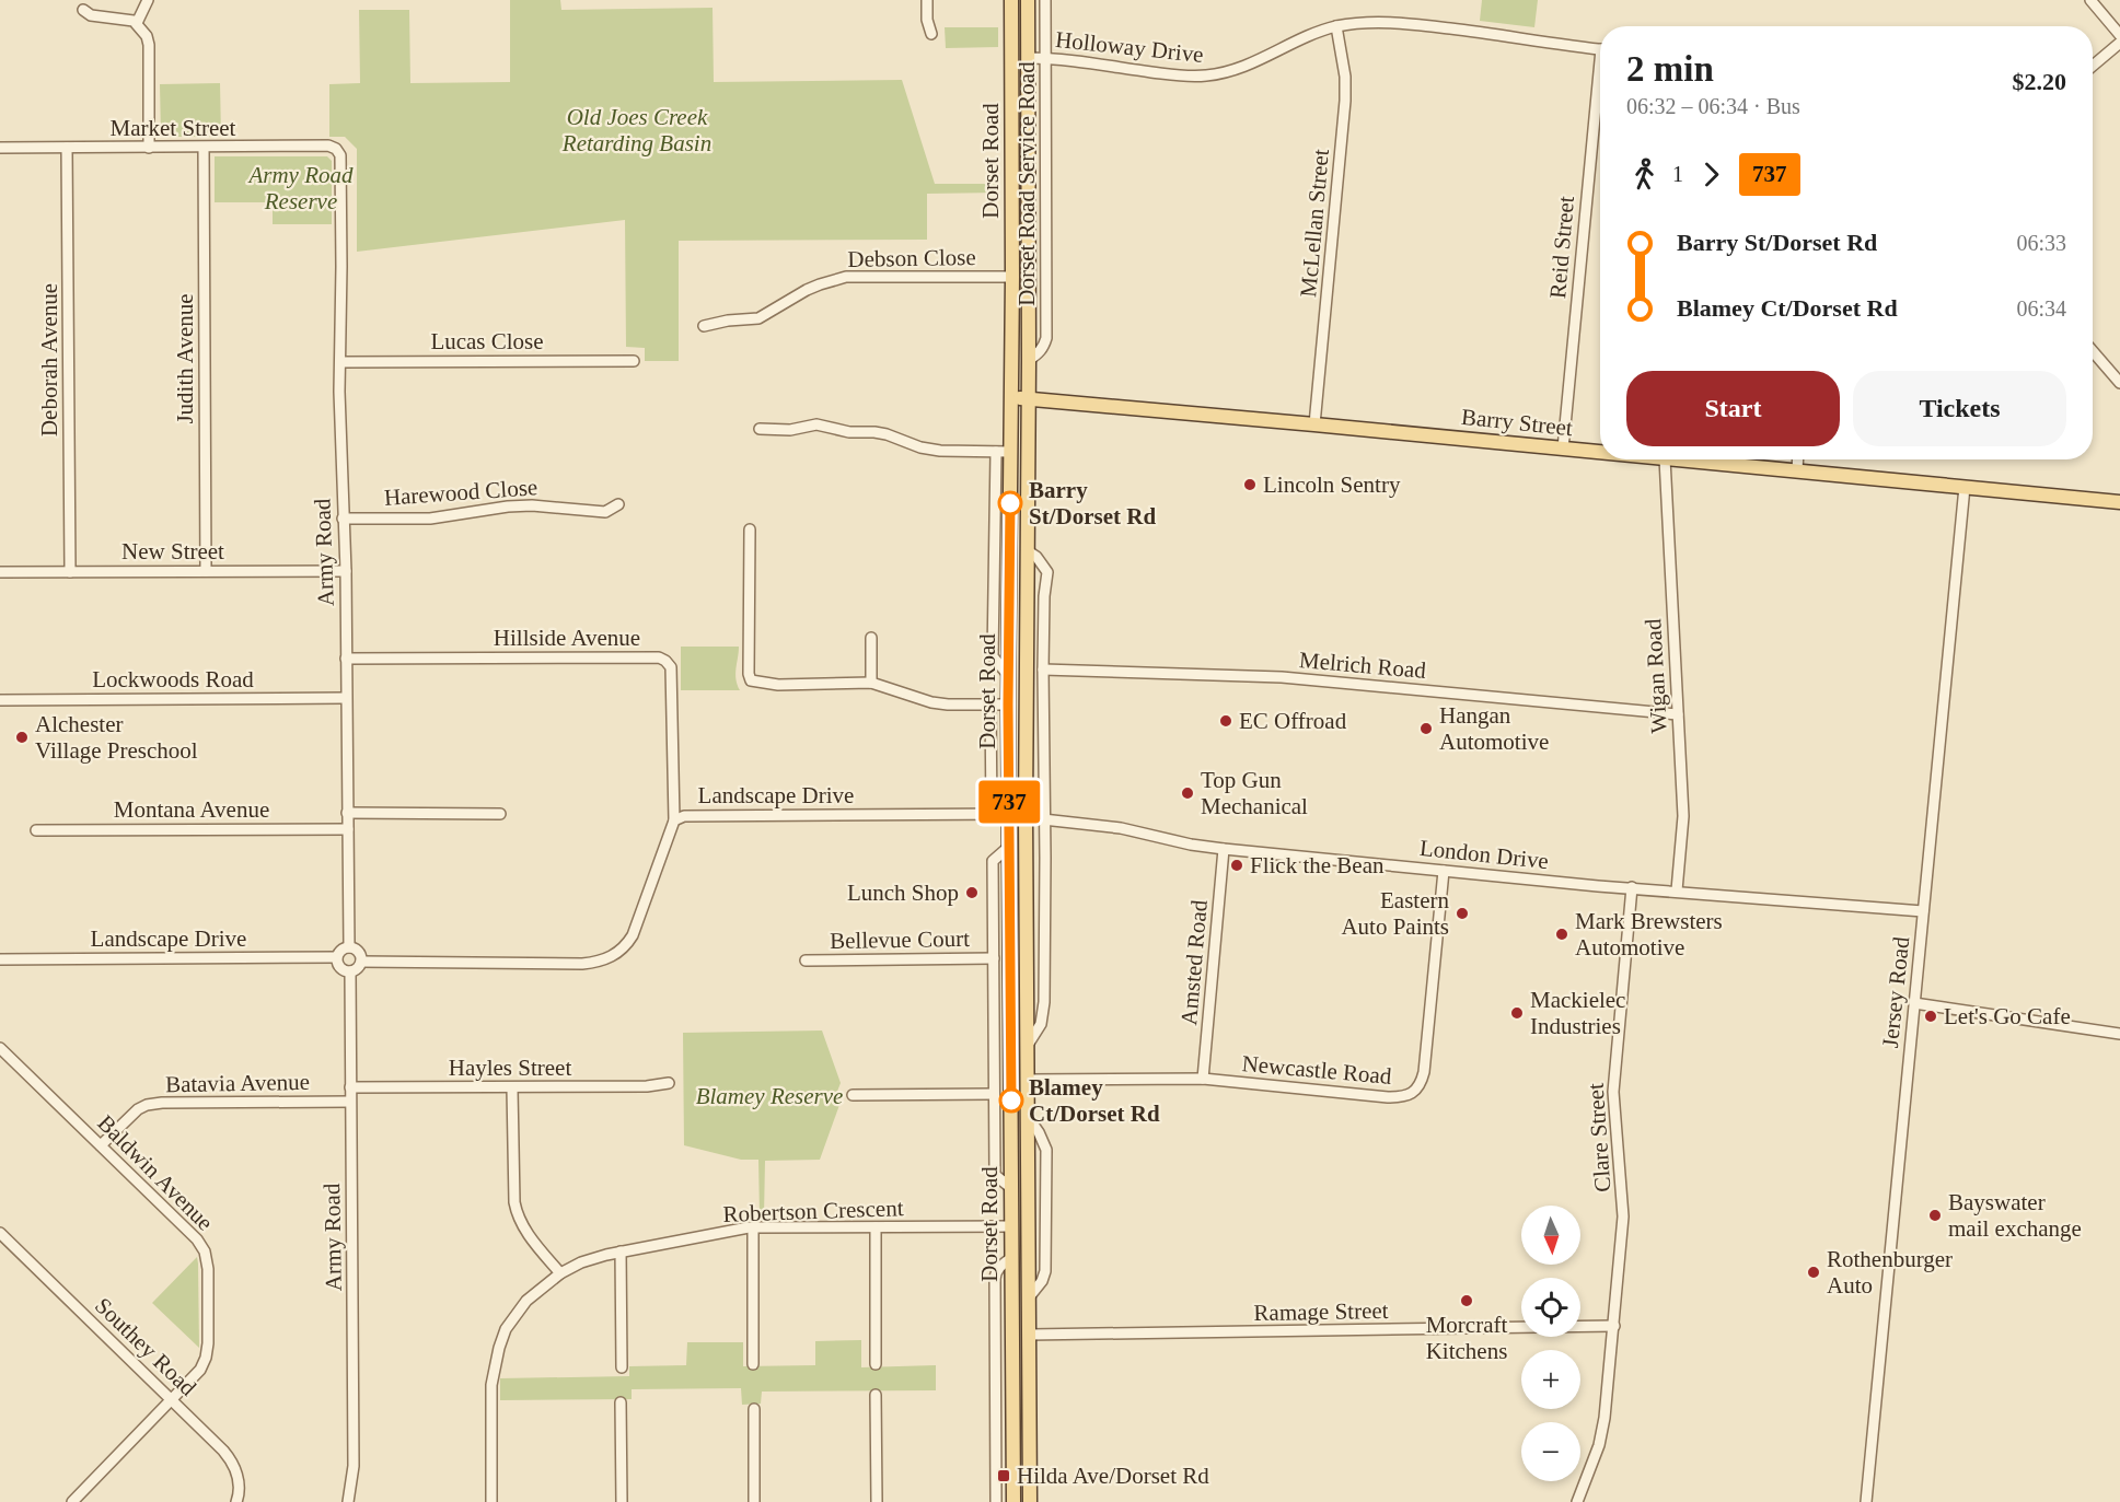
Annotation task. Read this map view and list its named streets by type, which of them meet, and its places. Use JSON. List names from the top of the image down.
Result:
{
  "streets": {
    "main road": ["Dorset Road", "Barry Street"],
    "street": [
      "Holloway Drive",
      "Market Street",
      "Dorset Road Service Road",
      "McLellan Street",
      "Reid Street",
      "Debson Close",
      "Lucas Close",
      "Judith Avenue",
      "Deborah Avenue",
      "Harewood Close",
      "New Street",
      "Army Road",
      "Hillside Avenue",
      "Melrich Road",
      "Wigan Road",
      "Lockwoods Road",
      "Landscape Drive",
      "Montana Avenue",
      "London Drive",
      "Bellevue Court",
      "Amsted Road",
      "Jersey Road",
      "Hayles Street",
      "Newcastle Road",
      "Batavia Avenue",
      "Clare Street",
      "Baldwin Avenue",
      "Robertson Crescent",
      "Ramage Street",
      "Southey Road"
    ]
  },
  "crossings": [
    ["Holloway Drive", "Dorset Road"],
    ["Holloway Drive", "Dorset Road Service Road"],
    ["Holloway Drive", "McLellan Street"],
    ["Market Street", "Judith Avenue"],
    ["Market Street", "Deborah Avenue"],
    ["Market Street", "Army Road"],
    ["Dorset Road", "Dorset Road Service Road"],
    ["Dorset Road", "Debson Close"],
    ["Dorset Road", "Barry Street"],
    ["Dorset Road", "Landscape Drive"],
    ["Dorset Road", "Newcastle Road"],
    ["Dorset Road", "Robertson Crescent"],
    ["Dorset Road", "Ramage Street"],
    ["McLellan Street", "Barry Street"],
    ["Reid Street", "Barry Street"],
    ["Lucas Close", "Army Road"],
    ["Judith Avenue", "New Street"],
    ["Deborah Avenue", "New Street"],
    ["Barry Street", "Jersey Road"],
    ["Harewood Close", "Army Road"],
    ["New Street", "Army Road"],
    ["Army Road", "Hillside Avenue"],
    ["Army Road", "Lockwoods Road"],
    ["Army Road", "Landscape Drive"],
    ["Army Road", "Montana Avenue"],
    ["Army Road", "Hayles Street"],
    ["Army Road", "Batavia Avenue"],
    ["Hillside Avenue", "Landscape Drive"],
    ["Melrich Road", "Wigan Road"],
    ["Wigan Road", "London Drive"],
    ["London Drive", "Amsted Road"],
    ["London Drive", "Jersey Road"],
    ["London Drive", "Newcastle Road"],
    ["London Drive", "Clare Street"],
    ["Amsted Road", "Newcastle Road"],
    ["Batavia Avenue", "Baldwin Avenue"],
    ["Clare Street", "Ramage Street"],
    ["Baldwin Avenue", "Southey Road"]
  ],
  "parks": ["Old Joes Creek Retarding Basin", "Army Road Reserve", "Blamey Reserve"],
  "places": {
    "other": [
      "Lincoln Sentry",
      "Barry St/Dorset Rd",
      "EC Offroad",
      "Hangan Automotive",
      "Alchester Village Preschool",
      "Top Gun Mechanical",
      "Flick the Bean",
      "Lunch Shop",
      "Eastern Auto Paints",
      "Mark Brewsters Automotive",
      "Mackielec Industries",
      "Let's Go Cafe",
      "Blamey Ct/Dorset Rd",
      "Bayswater mail exchange",
      "Rothenburger Auto",
      "Morcraft Kitchens"
    ],
    "transit": ["Hilda Ave/Dorset Rd"]
  },
  "lines": ["bus line 737"],
  "north": "bottom",
  "page": {
    "on_map": "737",
    "heading": ["2 min", "06:32 – 06:34 · Bus", "$2.20"],
    "legs": ["1", "737"],
    "list": [
      {
        "name": "Barry St/Dorset Rd",
        "value": "06:33"
      },
      {
        "name": "Blamey Ct/Dorset Rd",
        "value": "06:34"
      }
    ],
    "buttons": ["Start", "Tickets"],
    "map_buttons": ["+", "−"]
  }
}
